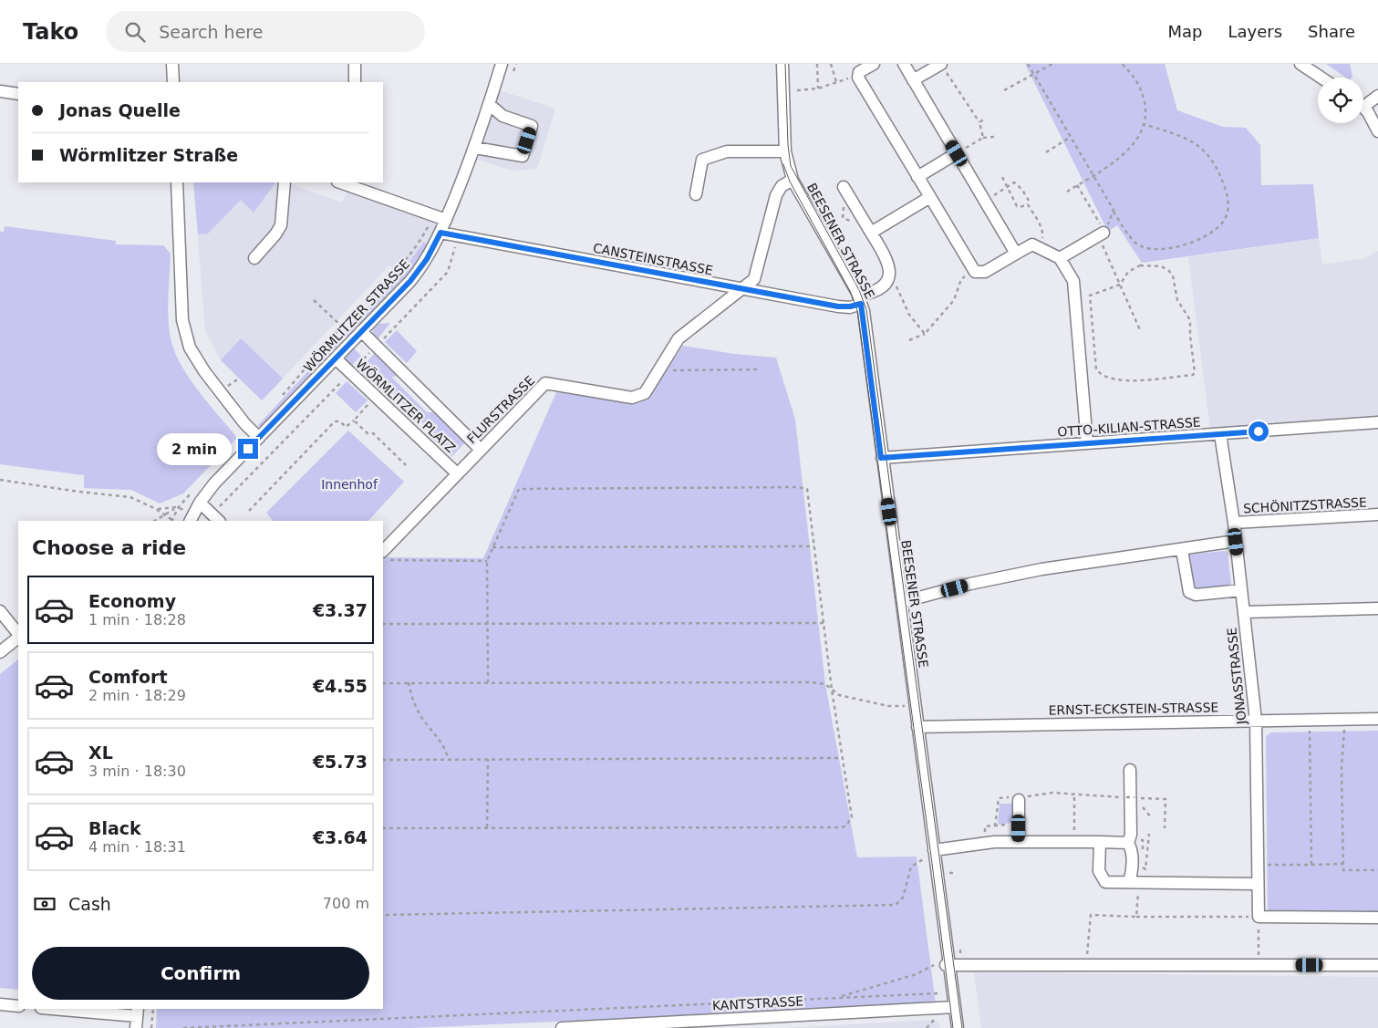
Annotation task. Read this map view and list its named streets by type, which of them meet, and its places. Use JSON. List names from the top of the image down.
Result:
{
  "streets": {
    "street": [
      "BEESENER STRASSE",
      "CANSTEINSTRASSE",
      "WÖRMLITZER STRASSE",
      "WÖRMLITZER PLATZ",
      "FLURSTRASSE",
      "OTTO-KILIAN-STRASSE",
      "SCHÖNITZSTRASSE",
      "JONASSTRASSE",
      "ERNST-ECKSTEIN-STRASSE",
      "KANTSTRASSE"
    ]
  },
  "crossings": [
    ["BEESENER STRASSE", "CANSTEINSTRASSE"],
    ["BEESENER STRASSE", "FLURSTRASSE"],
    ["BEESENER STRASSE", "OTTO-KILIAN-STRASSE"],
    ["BEESENER STRASSE", "ERNST-ECKSTEIN-STRASSE"],
    ["BEESENER STRASSE", "KANTSTRASSE"],
    ["CANSTEINSTRASSE", "WÖRMLITZER STRASSE"],
    ["CANSTEINSTRASSE", "FLURSTRASSE"],
    ["WÖRMLITZER STRASSE", "WÖRMLITZER PLATZ"],
    ["WÖRMLITZER PLATZ", "FLURSTRASSE"],
    ["OTTO-KILIAN-STRASSE", "JONASSTRASSE"],
    ["SCHÖNITZSTRASSE", "JONASSTRASSE"],
    ["JONASSTRASSE", "ERNST-ECKSTEIN-STRASSE"]
  ],
  "parks": ["Innenhof"],
  "page": {
    "header": "Tako",
    "search": "Search here",
    "nav": ["Map", "Layers", "Share"],
    "banner": ["Jonas Quelle", "Wörmlitzer Straße"],
    "bubble": "2 min",
    "heading": "Choose a ride",
    "list": [
      {
        "name": "Economy",
        "note": "1 min · 18:28",
        "value": "€3.37"
      },
      {
        "name": "Comfort",
        "note": "2 min · 18:29",
        "value": "€4.55"
      },
      {
        "name": "XL",
        "note": "3 min · 18:30",
        "value": "€5.73"
      },
      {
        "name": "Black",
        "note": "4 min · 18:31",
        "value": "€3.64"
      }
    ],
    "pay": ["Cash", "700 m"],
    "buttons": "Confirm"
  }
}
